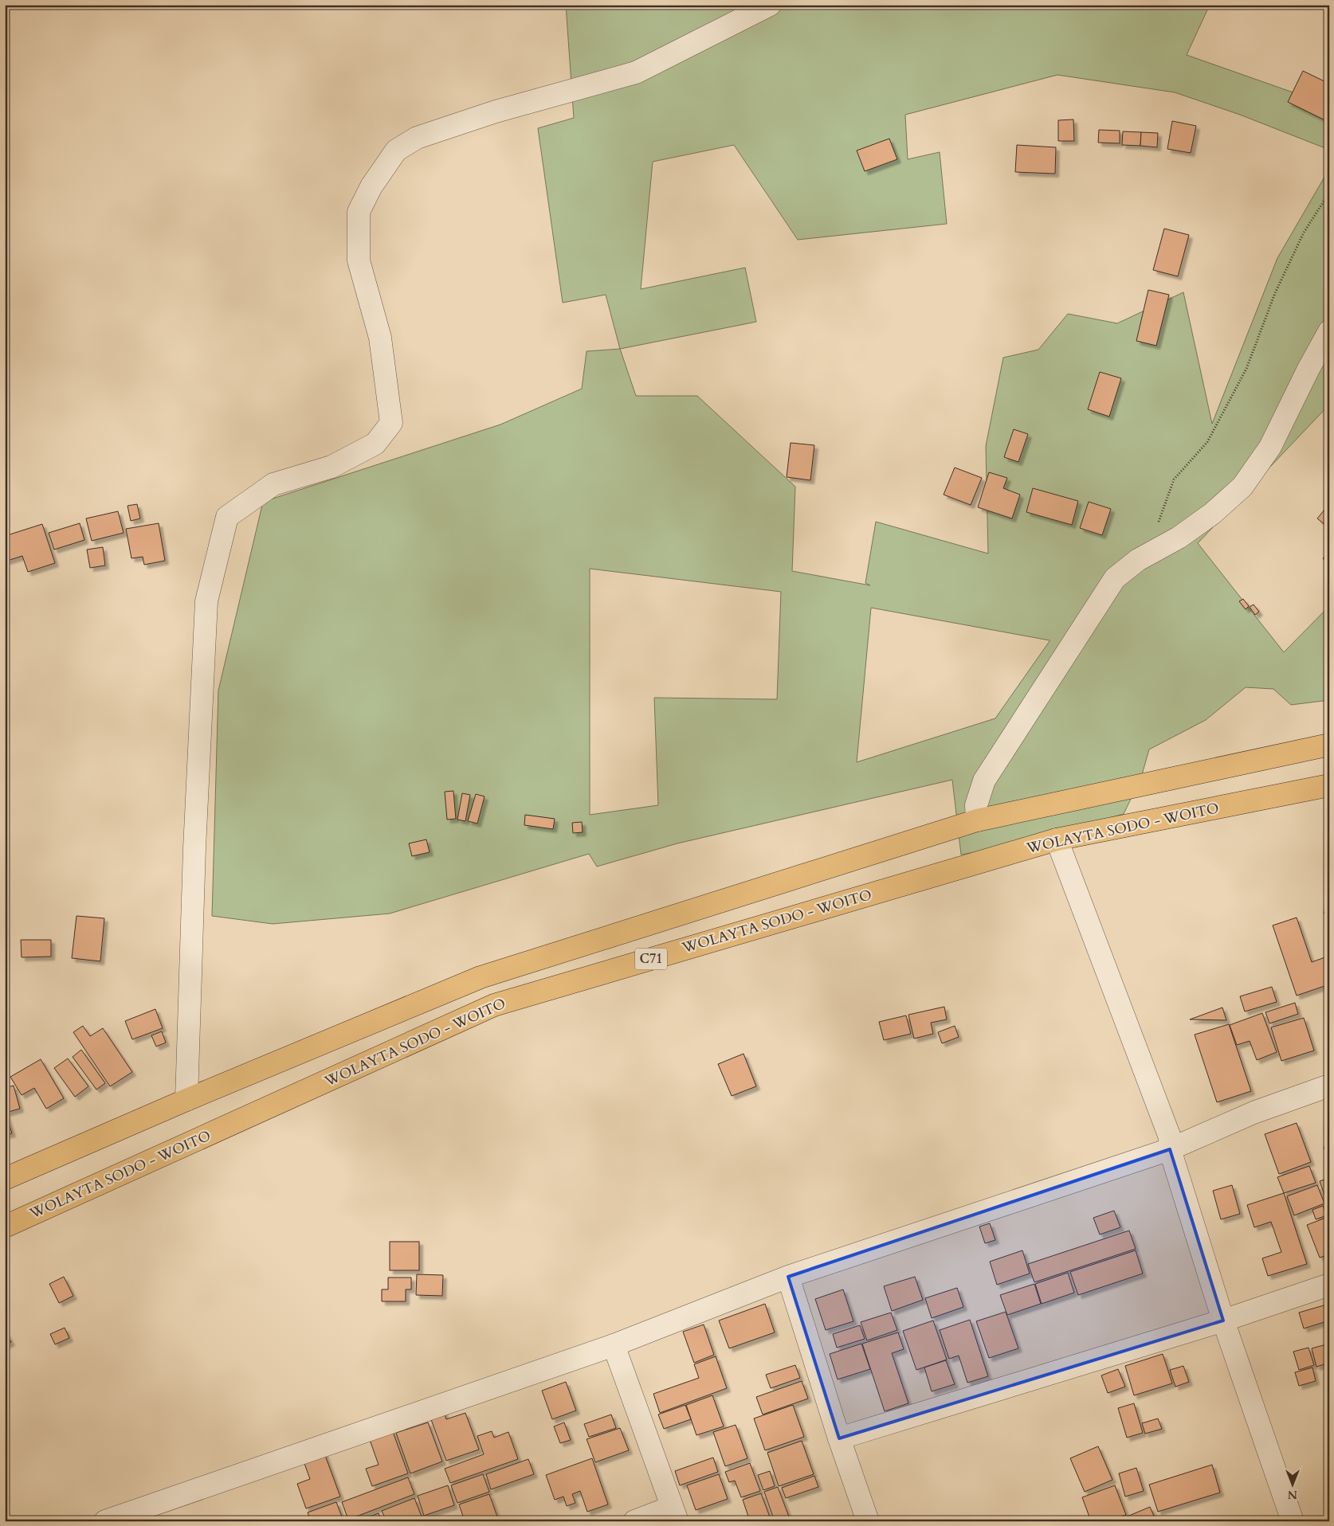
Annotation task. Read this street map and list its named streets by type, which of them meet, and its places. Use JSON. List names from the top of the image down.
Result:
{
  "streets": {
    "highway": ["WOLAYTA SODO - WOITO", "C71"]
  },
  "north": "bottom"
}
